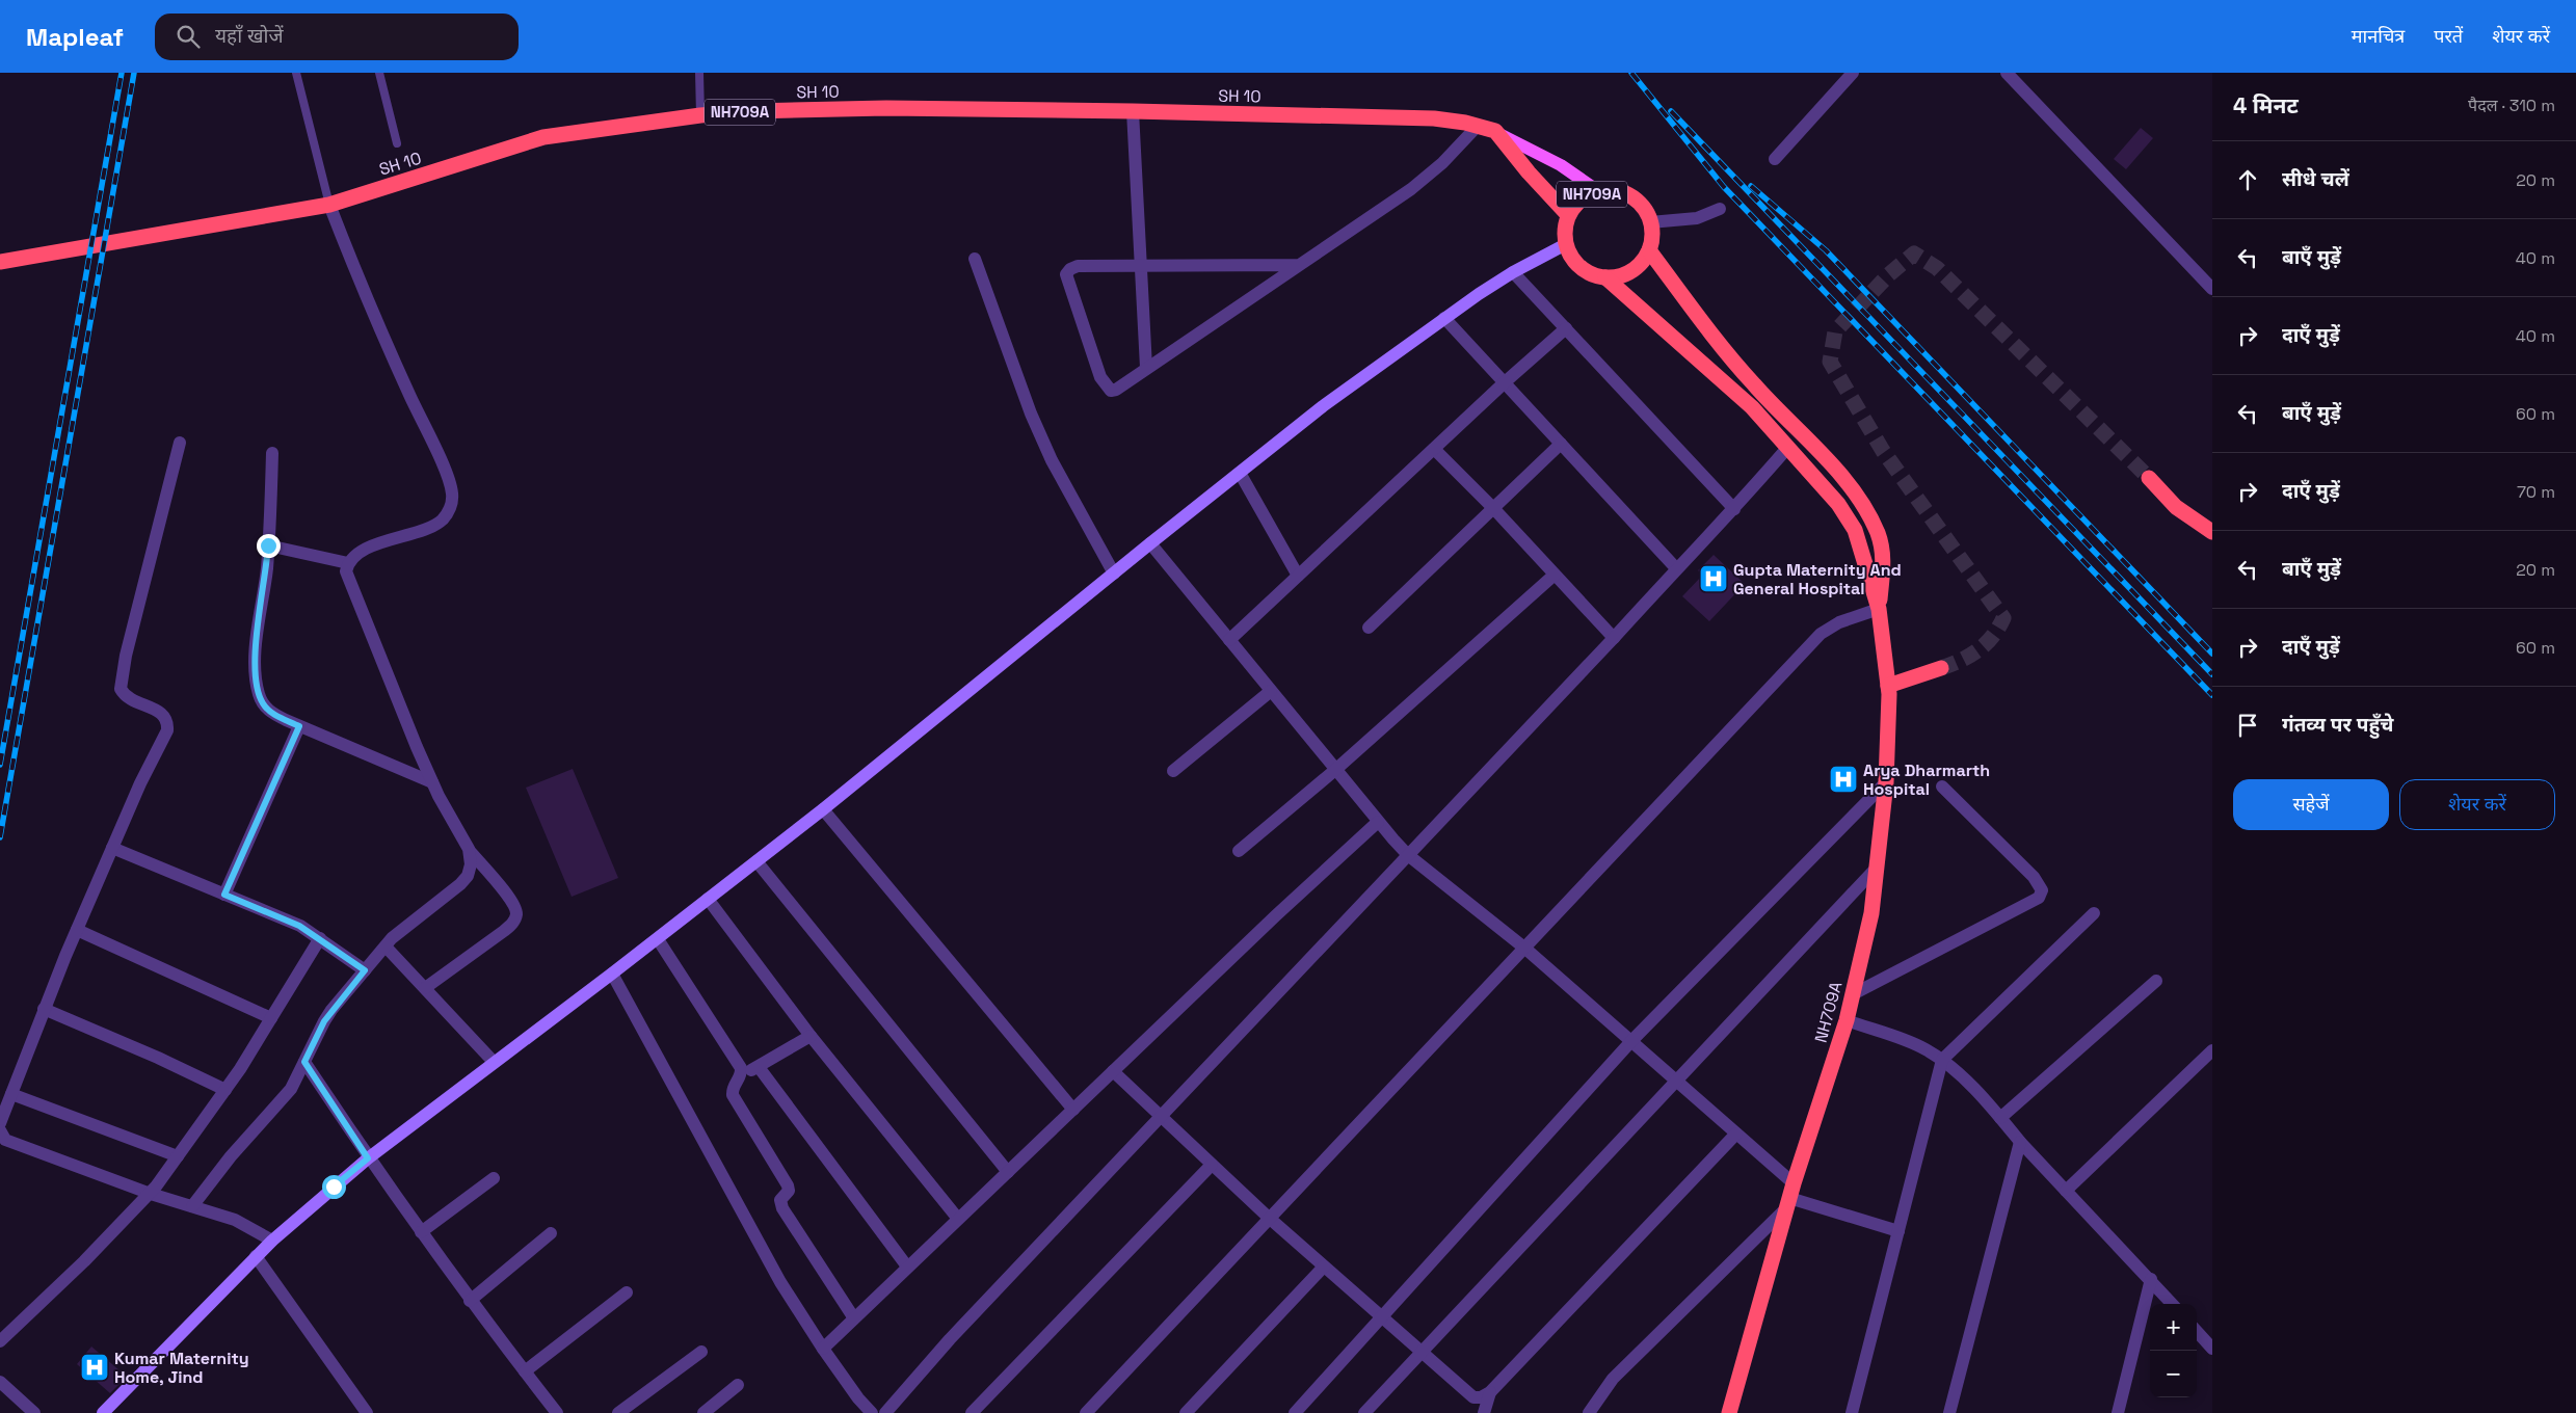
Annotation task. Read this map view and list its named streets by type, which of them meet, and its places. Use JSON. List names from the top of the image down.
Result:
{
  "streets": {
    "highway": ["SH 10", "NH709A"]
  },
  "crossings": [
    ["SH 10", "NH709A"]
  ],
  "places": {
    "hospital": ["Gupta Maternity And General Hospital", "Arya Dharmarth Hospital", "Kumar Maternity Home, Jind"]
  },
  "page": {
    "header": "Mapleaf",
    "search": "यहाँ खोजें",
    "nav": ["मानचित्र", "परतें", "शेयर करें"],
    "heading": ["4 मिनट", "पैदल · 310 m"],
    "list": [
      ["सीधे चलें", "20 m"],
      ["बाएँ मुड़ें", "40 m"],
      ["दाएँ मुड़ें", "40 m"],
      ["बाएँ मुड़ें", "60 m"],
      ["दाएँ मुड़ें", "70 m"],
      ["बाएँ मुड़ें", "20 m"],
      ["दाएँ मुड़ें", "60 m"],
      "गंतव्य पर पहुँचे"
    ],
    "buttons": ["सहेजें", "शेयर करें"],
    "map_buttons": ["+", "−"]
  }
}
